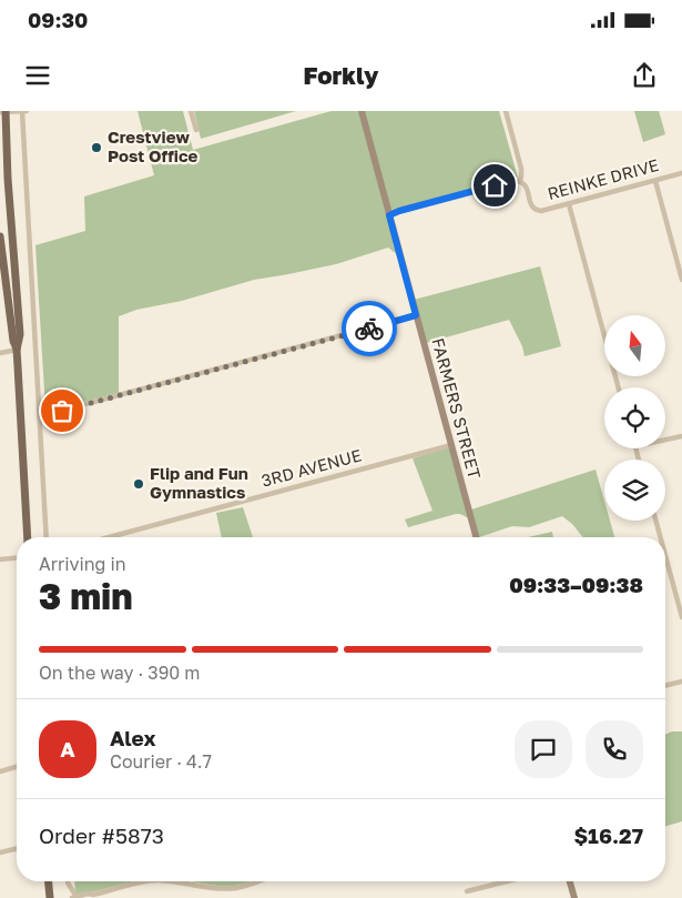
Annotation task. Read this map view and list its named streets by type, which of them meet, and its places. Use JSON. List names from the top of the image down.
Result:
{
  "streets": {
    "street": ["REINKE DRIVE", "FARMERS STREET", "3RD AVENUE"]
  },
  "crossings": [
    ["FARMERS STREET", "3RD AVENUE"]
  ],
  "places": ["Crestview Post Office", "Flip and Fun Gymnastics"],
  "north": "top",
  "page": {
    "status": "09:30",
    "header": "Forkly",
    "heading": ["3 min", "Arriving in", "09:33–09:38"],
    "panel": [
      "Alex",
      "Courier · 4.7",
      "Order #5873",
      "$16.27"
    ],
    "bar": "On the way · 390 m",
    "round": "A"
  }
}
